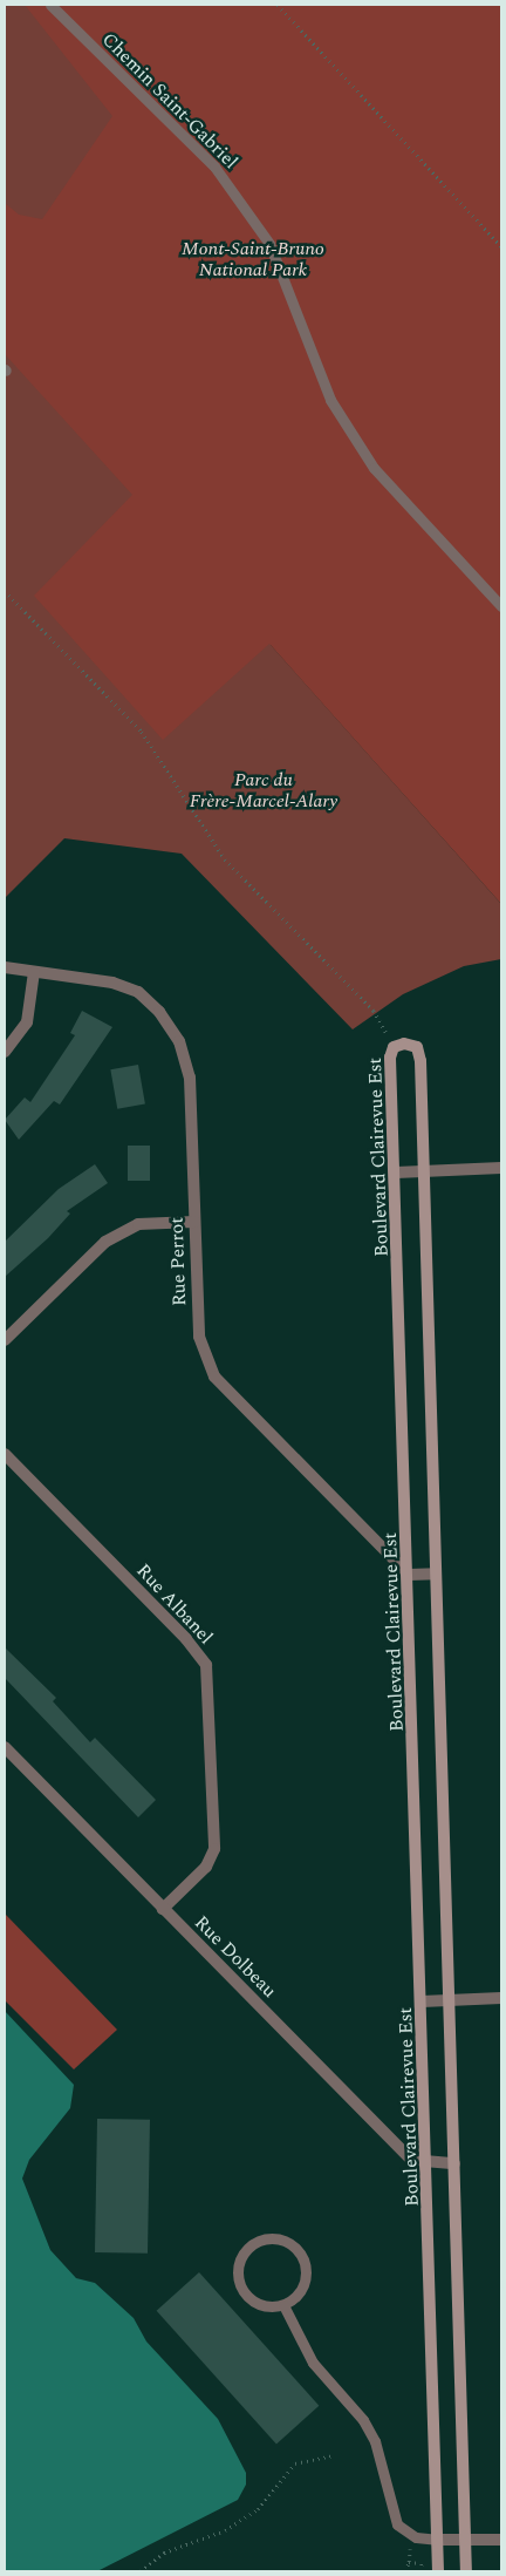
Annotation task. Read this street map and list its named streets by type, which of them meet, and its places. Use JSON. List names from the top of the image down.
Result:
{
  "streets": {
    "street": [
      "Boulevard Clairevue Est",
      "Rue Perrot",
      "Rue Albanel",
      "Rue Dolbeau"
    ],
    "lane": ["Chemin Saint-Gabriel"]
  },
  "crossings": [
    ["Boulevard Clairevue Est", "Rue Perrot"],
    ["Boulevard Clairevue Est", "Rue Dolbeau"],
    ["Rue Albanel", "Rue Dolbeau"]
  ],
  "parks": ["Mont-Saint-Bruno National Park", "Parc du Frère-Marcel-Alary"]
}
